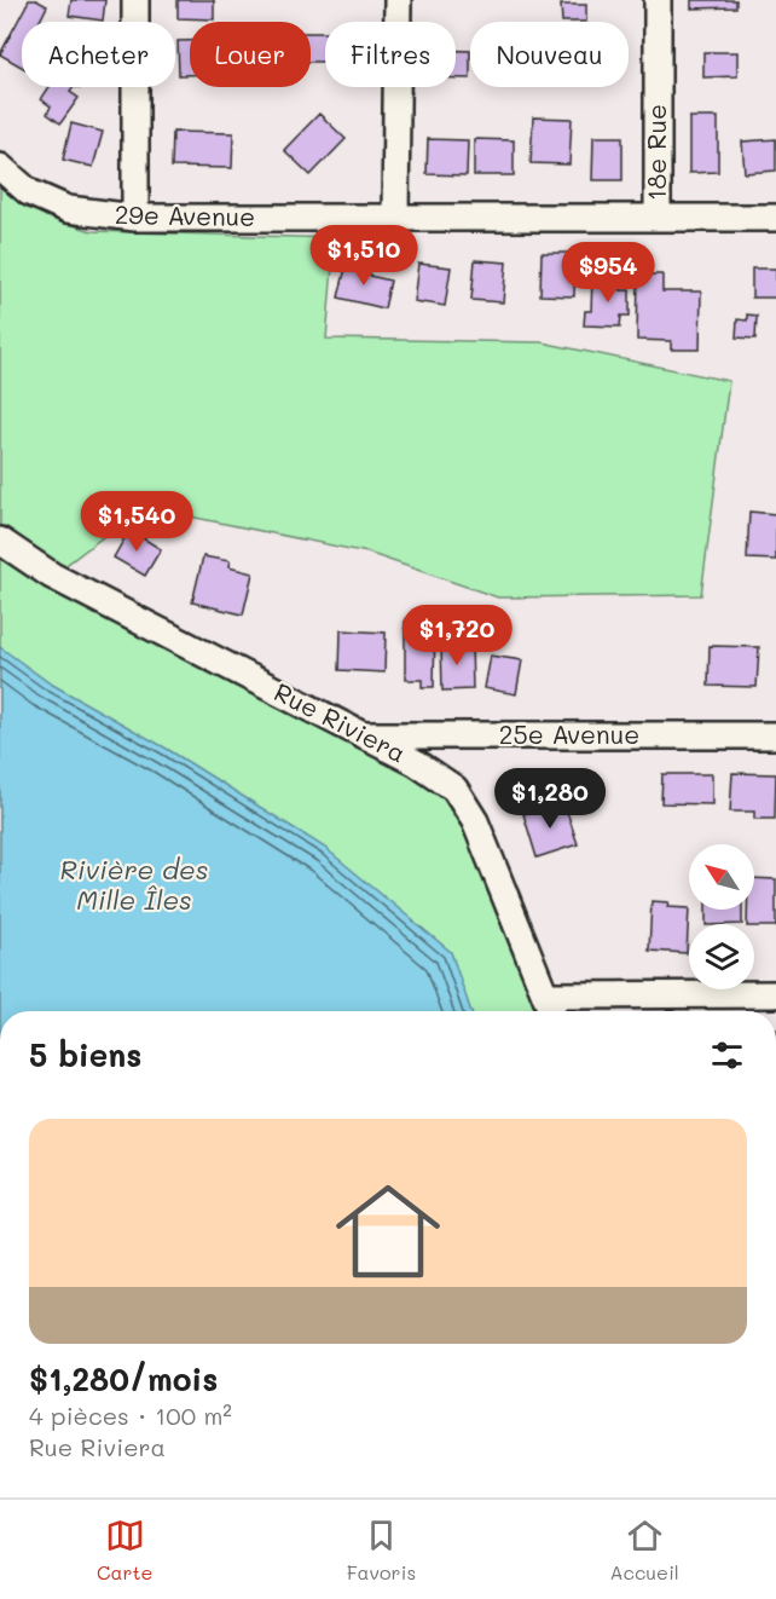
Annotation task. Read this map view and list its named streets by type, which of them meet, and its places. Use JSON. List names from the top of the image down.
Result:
{
  "streets": {
    "street": [
      "18e Rue",
      "29e Avenue",
      "Rue Riviera",
      "25e Avenue"
    ]
  },
  "crossings": [
    ["18e Rue", "29e Avenue"],
    ["Rue Riviera", "25e Avenue"]
  ],
  "water": ["Rivière des Mille Îles"],
  "north": "top left",
  "page": {
    "chip": [
      "Acheter",
      "Louer",
      "Filtres",
      "Nouveau"
    ],
    "price": [
      "$1,510",
      "$954",
      "$1,540",
      "$1,720",
      "$1,280"
    ],
    "heading": "5 biens",
    "list": [
      {
        "name": "$1,280/mois",
        "note": "4 pièces · 100 m² · Rue Riviera"
      }
    ],
    "tabs": ["Carte", "Favoris", "Accueil"]
  }
}
